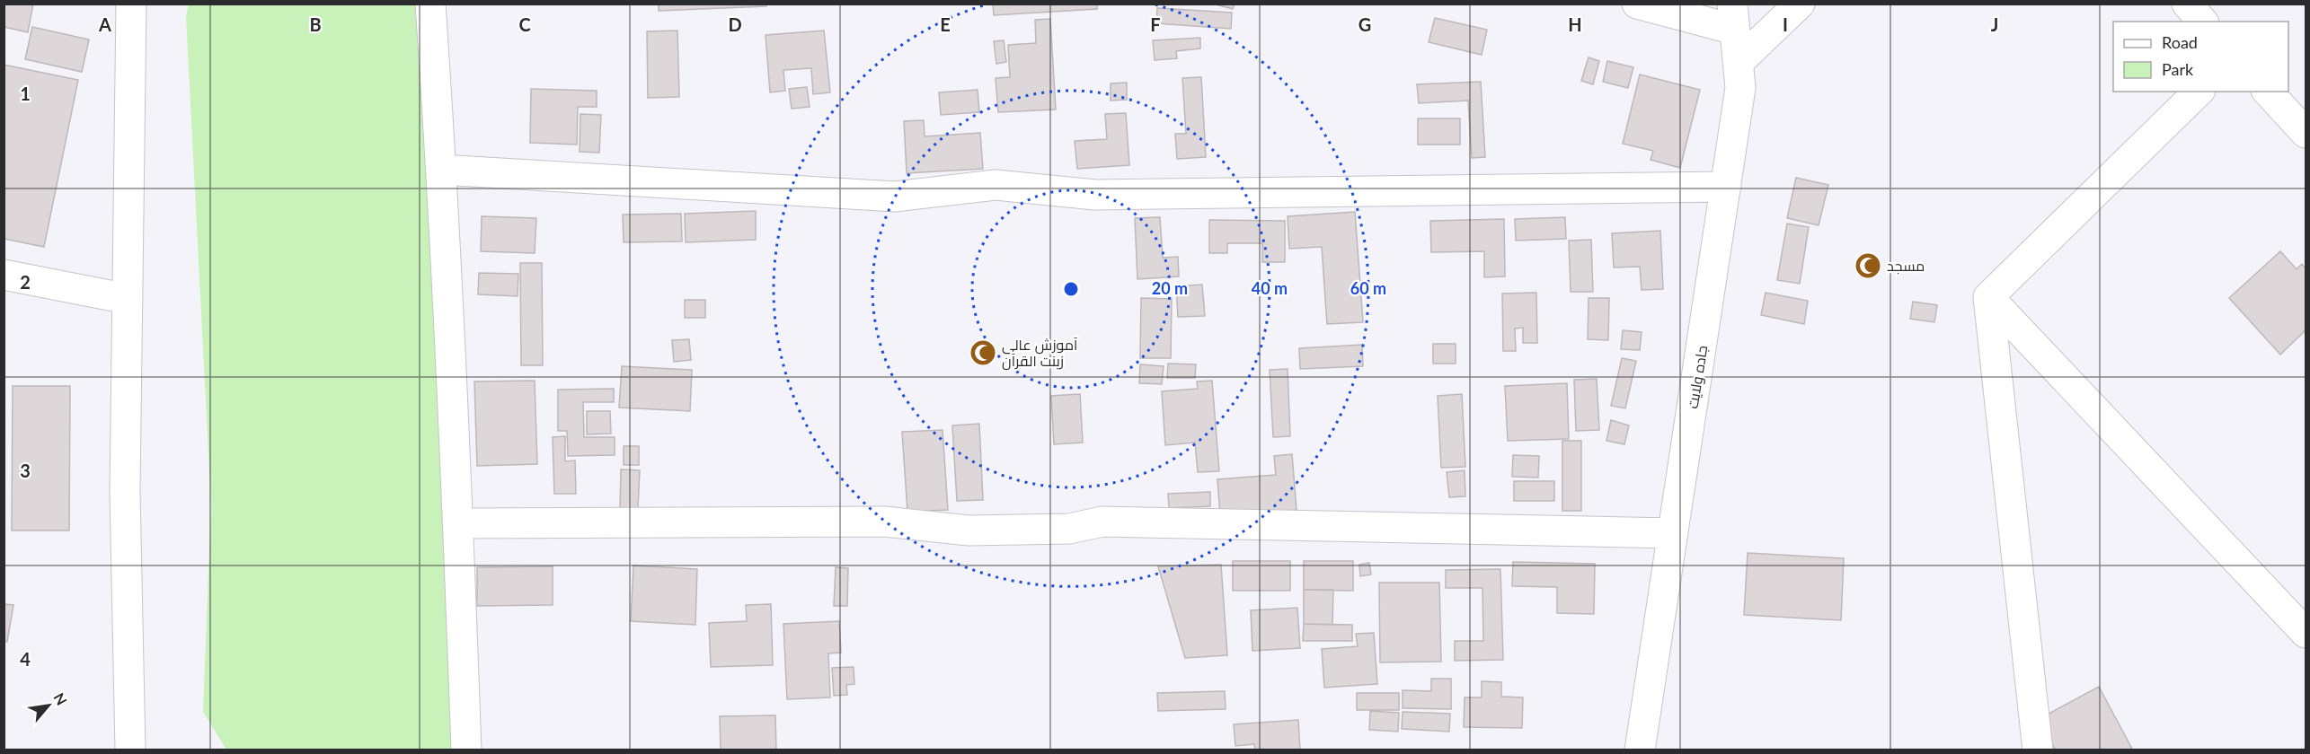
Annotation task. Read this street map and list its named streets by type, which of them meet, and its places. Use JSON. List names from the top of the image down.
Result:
{
  "streets": {
    "street": ["جاده ولایت"]
  },
  "places": {
    "mosque": ["مسجد", "آموزش عالی زینت القرآن"]
  },
  "legend": ["Road", "Park"],
  "north": "top right",
  "grid": {
    "columns": [
      "A",
      "B",
      "C",
      "D",
      "E",
      "F",
      "G",
      "H",
      "I",
      "J"
    ],
    "rows": [
      "1",
      "2",
      "3",
      "4"
    ]
  },
  "rings": ["20 m", "40 m", "60 m"]
}
